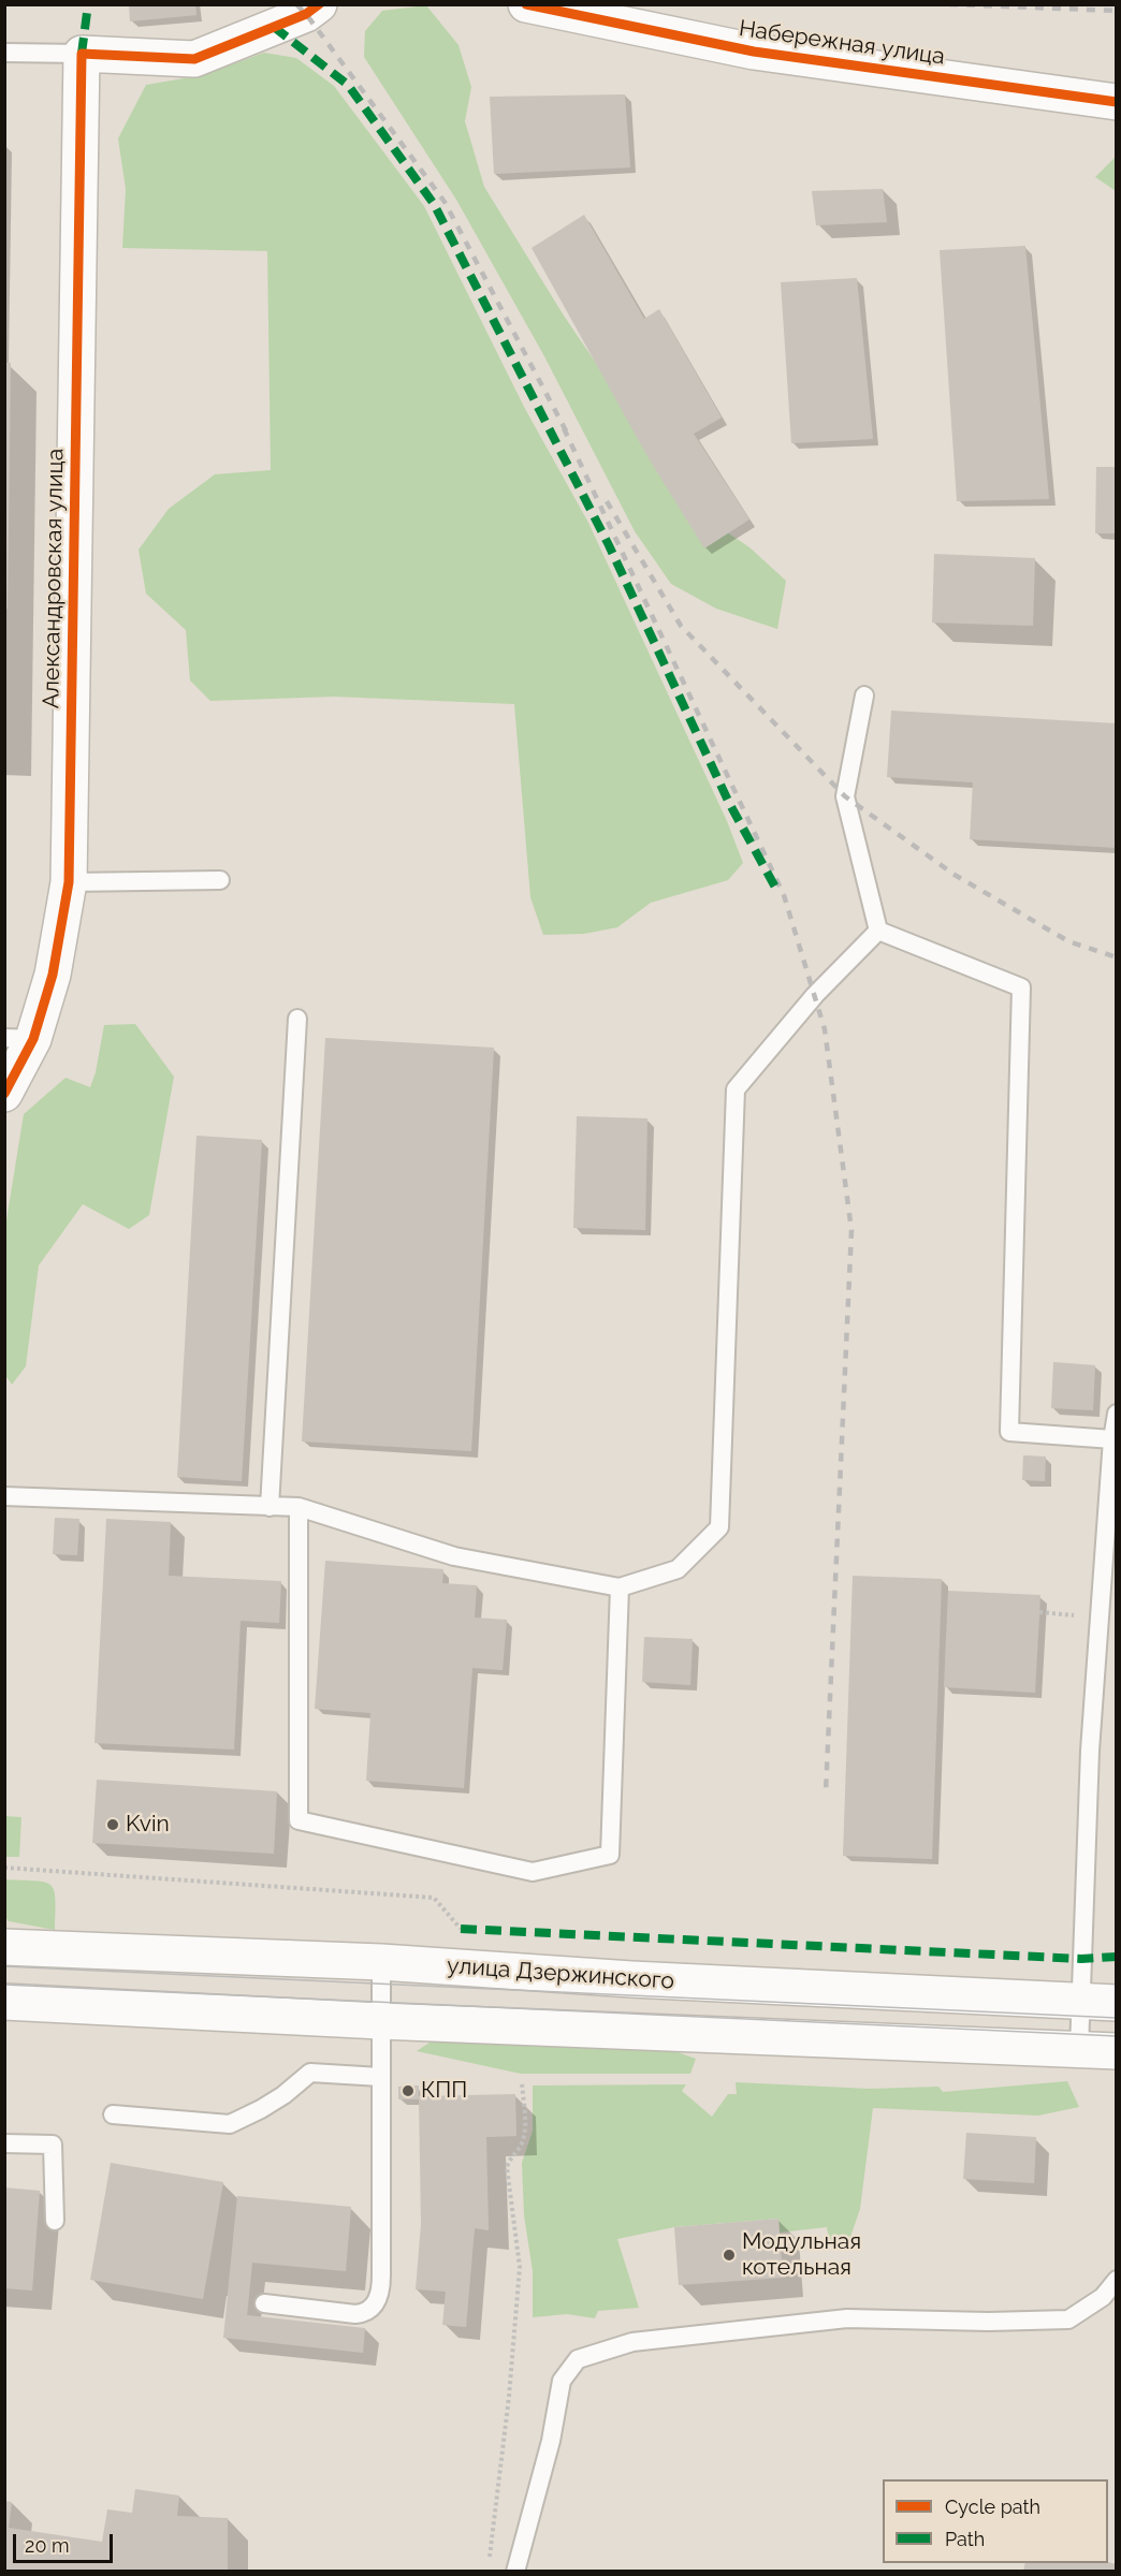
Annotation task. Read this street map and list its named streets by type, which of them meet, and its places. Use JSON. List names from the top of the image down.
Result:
{
  "streets": {
    "main road": ["Набережная улица", "Александровская улица", "улица Дзержинского"]
  },
  "places": ["Kvin", "КПП", "Модульная котельная"],
  "legend": ["Cycle path", "Path"],
  "scale_bar": "20 m"
}
